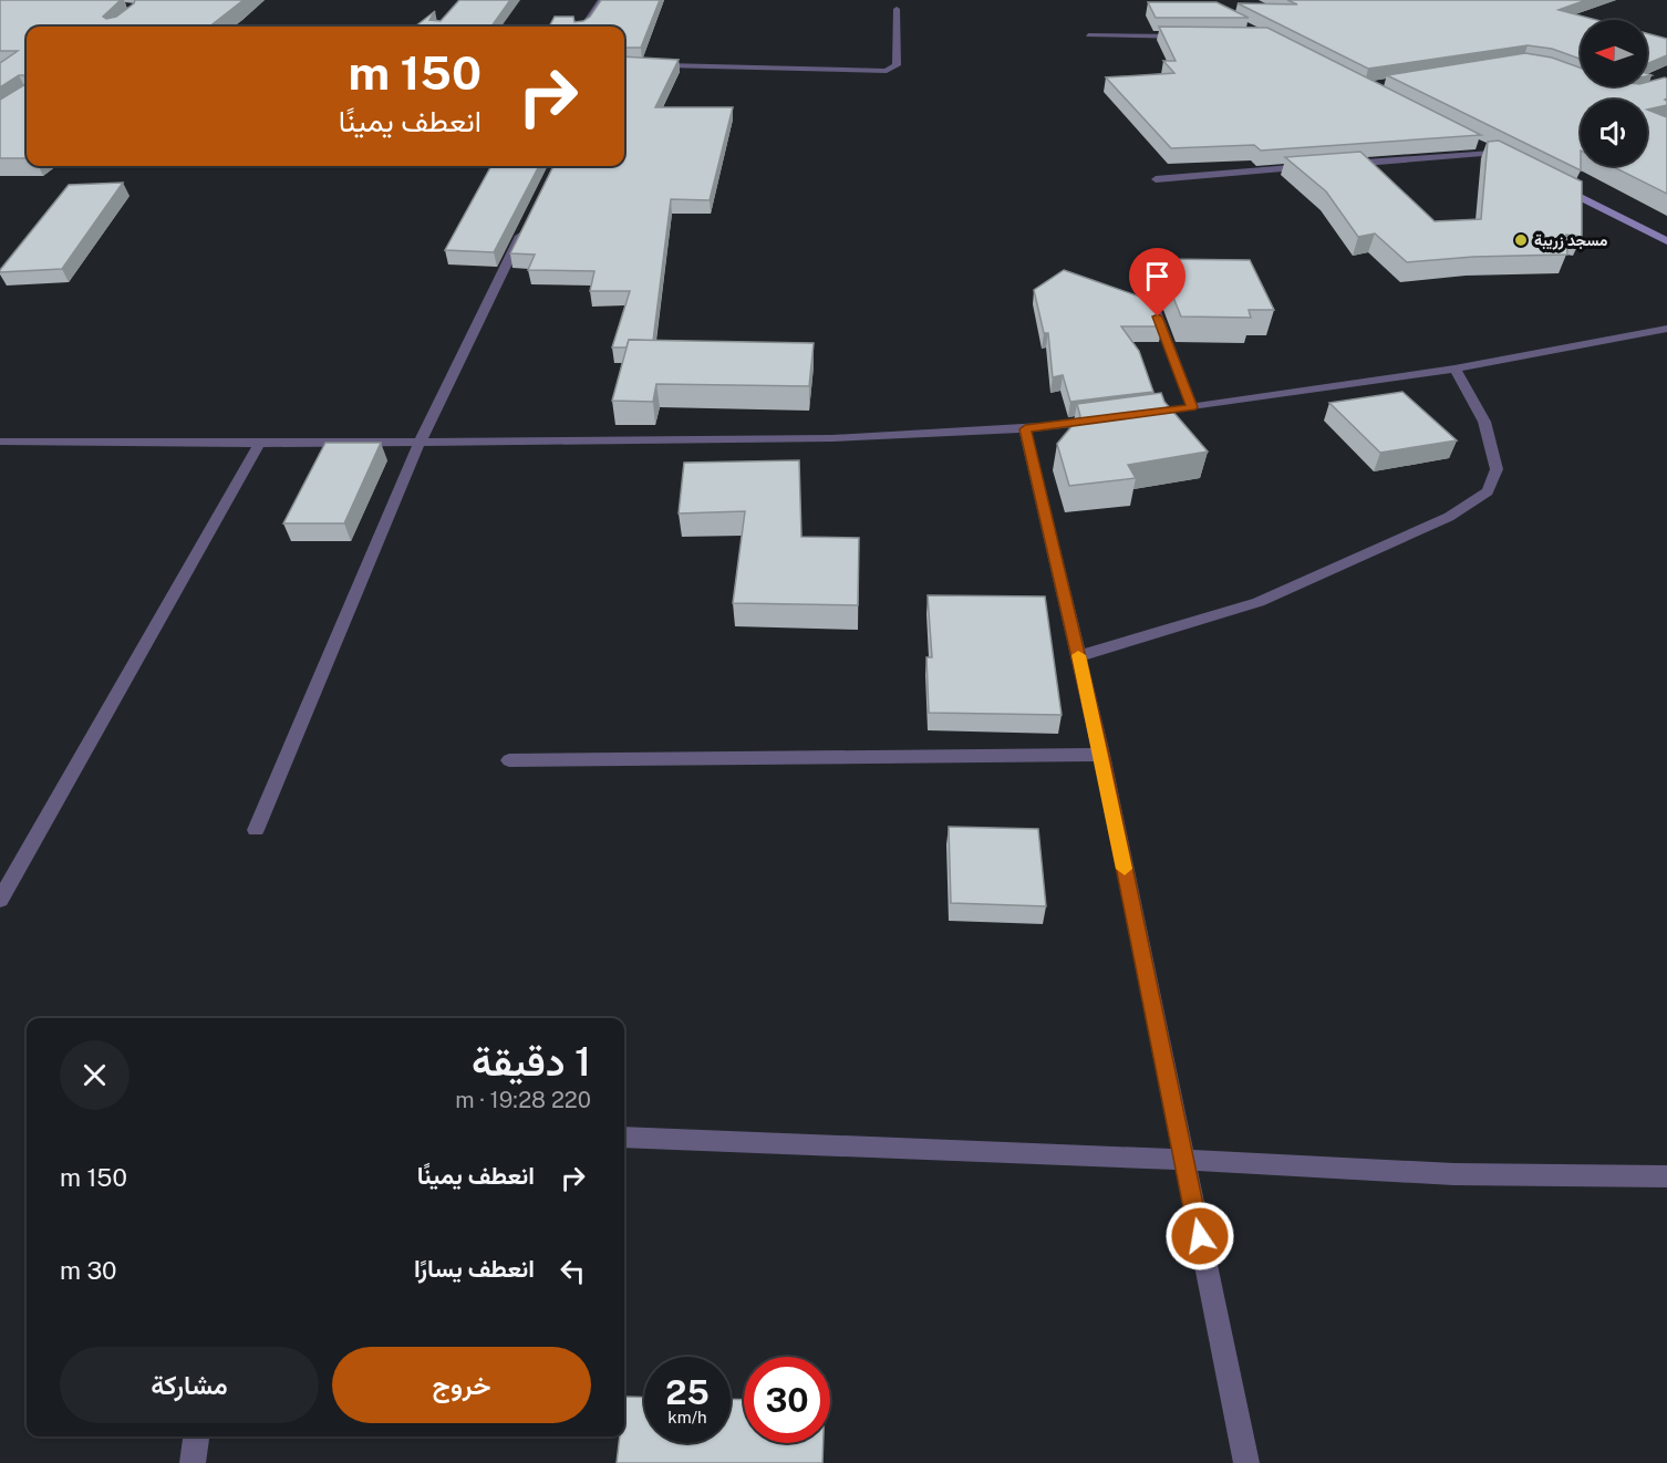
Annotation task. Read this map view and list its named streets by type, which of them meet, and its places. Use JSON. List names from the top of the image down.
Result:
{
  "places": ["مسجد زريبة"],
  "north": "left",
  "page": {
    "turn": ["150 m", "انعطف يمينًا"],
    "heading": ["1 دقيقة", "220 m · 19:28"],
    "list": [
      {
        "name": "انعطف يمينًا",
        "value": "150 m"
      },
      {
        "name": "انعطف يسارًا",
        "value": "30 m"
      }
    ],
    "buttons": ["خروج", "مشاركة"],
    "speed": "25 km/h",
    "limit": "30"
  }
}
